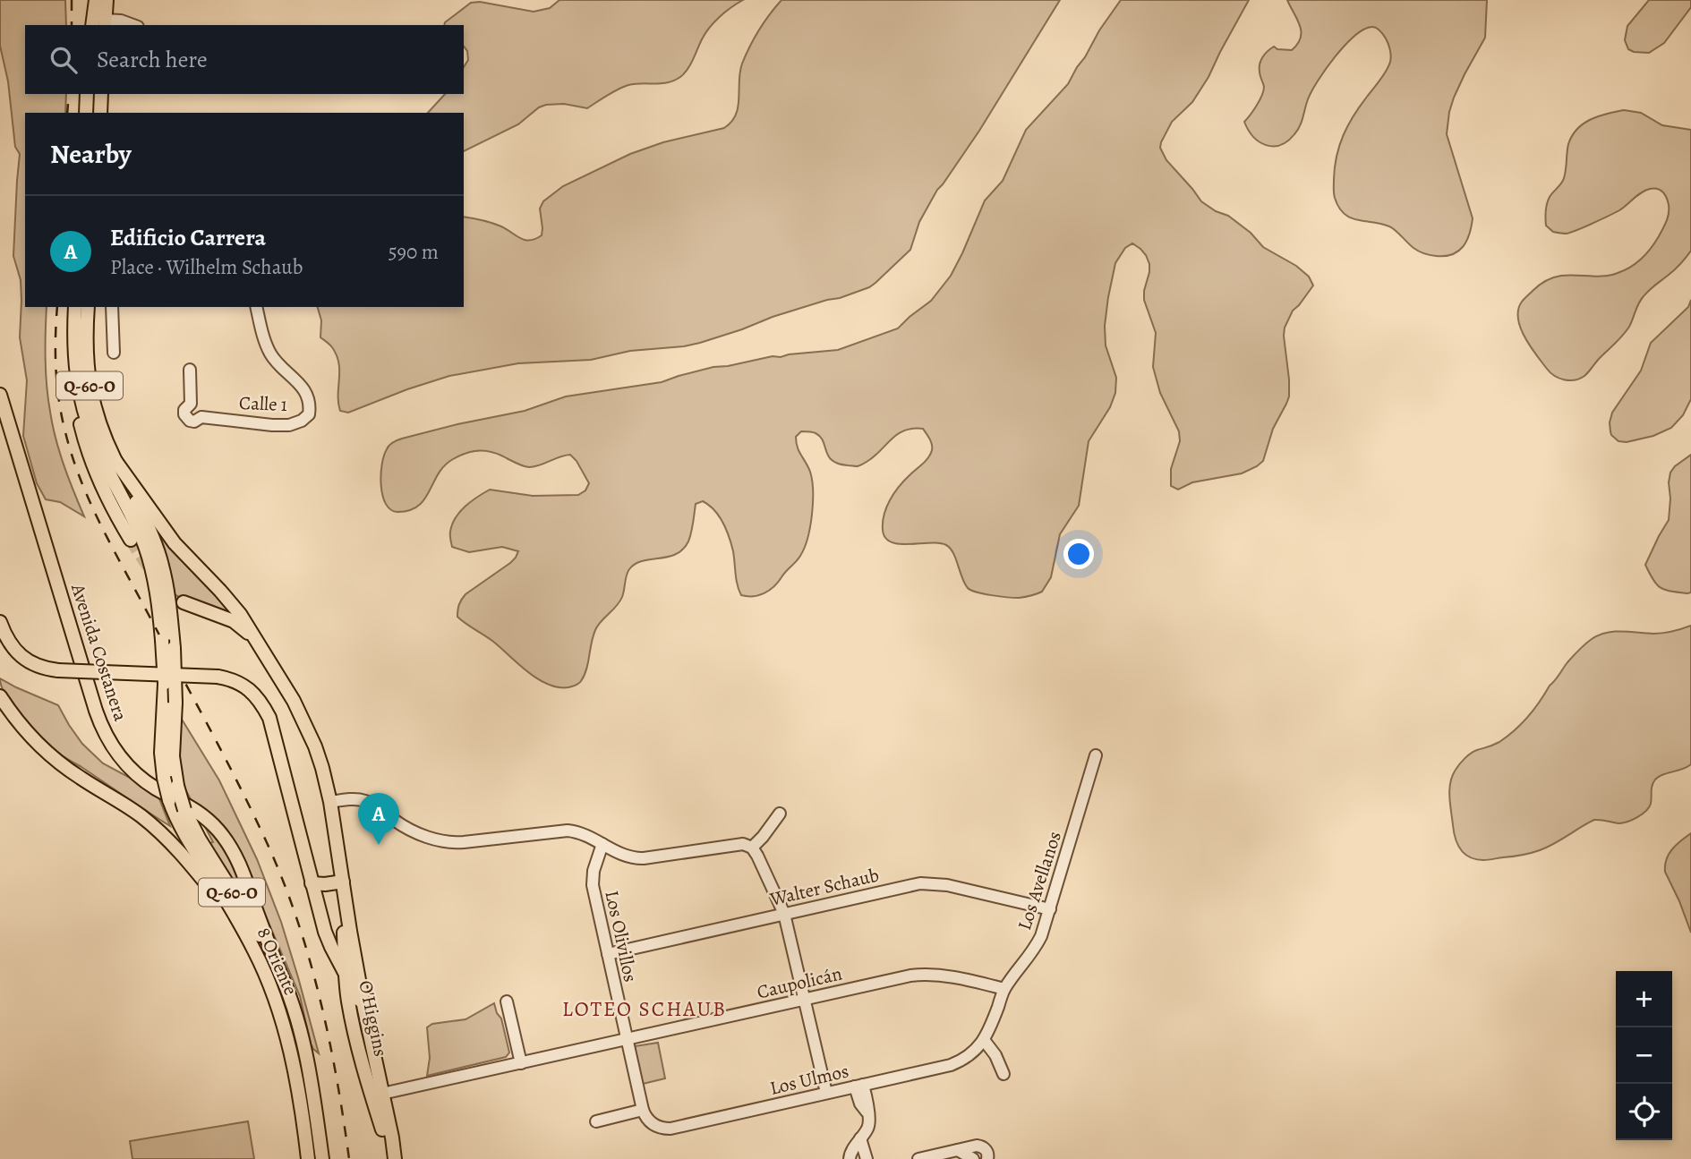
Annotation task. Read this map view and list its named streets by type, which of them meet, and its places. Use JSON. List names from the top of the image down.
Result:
{
  "streets": {
    "main road": [
      "Q-60-O",
      "Avenida Costanera",
      "8 Oriente",
      "O'Higgins"
    ],
    "street": [
      "Calle 1",
      "Los Avellanos",
      "Walter Schaub",
      "Los Olivillos",
      "Caupolicán",
      "Los Ulmos"
    ]
  },
  "crossings": [
    ["Q-60-O", "8 Oriente"],
    ["Q-60-O", "O'Higgins"],
    ["Avenida Costanera", "8 Oriente"],
    ["Los Avellanos", "Walter Schaub"],
    ["Los Avellanos", "Caupolicán"],
    ["Los Avellanos", "Los Ulmos"],
    ["Walter Schaub", "Los Olivillos"],
    ["Los Olivillos", "Caupolicán"],
    ["Los Olivillos", "Los Ulmos"],
    ["Caupolicán", "O'Higgins"]
  ],
  "districts": ["LOTEO SCHAUB"],
  "page": {
    "search": "Search here",
    "heading": "Nearby",
    "list": [
      {
        "mark": "A",
        "name": "Edificio Carrera",
        "note": "Place · Wilhelm Schaub",
        "value": "590 m"
      }
    ],
    "pins": "A",
    "map_buttons": ["+", "−"]
  }
}
